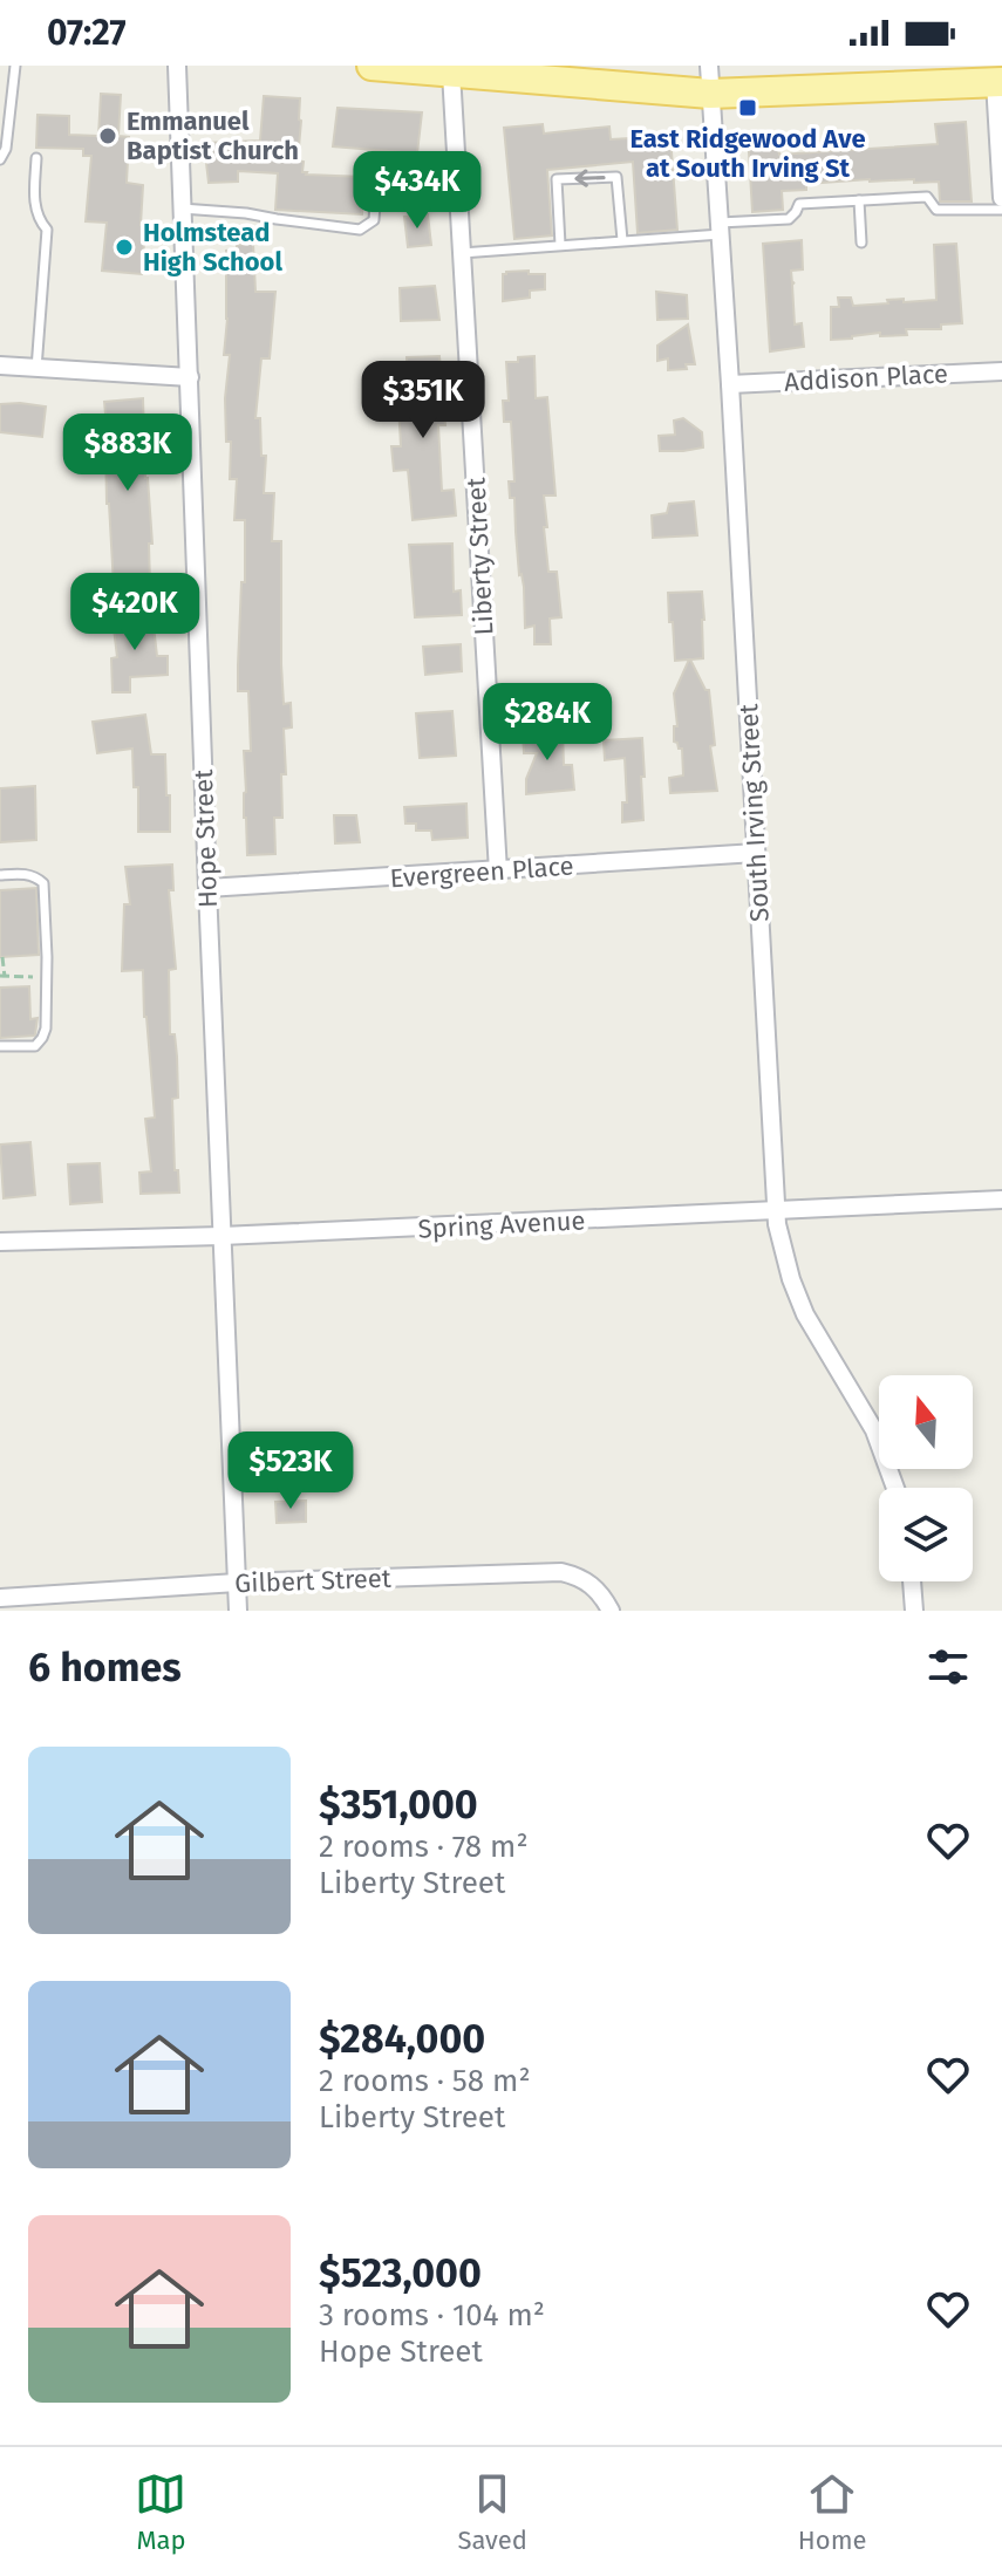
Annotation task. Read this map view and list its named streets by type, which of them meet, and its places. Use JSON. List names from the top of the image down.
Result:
{
  "streets": {
    "street": [
      "Addison Place",
      "Liberty Street",
      "South Irving Street",
      "Hope Street",
      "Evergreen Place",
      "Spring Avenue",
      "Gilbert Street"
    ]
  },
  "crossings": [
    ["Addison Place", "South Irving Street"],
    ["Liberty Street", "Evergreen Place"],
    ["South Irving Street", "Evergreen Place"],
    ["South Irving Street", "Spring Avenue"],
    ["Hope Street", "Evergreen Place"],
    ["Hope Street", "Spring Avenue"],
    ["Hope Street", "Gilbert Street"]
  ],
  "places": {
    "transit": ["East Ridgewood Ave at South Irving St"],
    "other": ["Emmanuel Baptist Church", "Holmstead High School"]
  },
  "north": "top",
  "page": {
    "status": "07:27",
    "price": [
      "$434K",
      "$351K",
      "$883K",
      "$420K",
      "$284K",
      "$523K"
    ],
    "heading": "6 homes",
    "list": [
      {
        "name": "$351,000",
        "note": "2 rooms · 78 m² · Liberty Street"
      },
      {
        "name": "$284,000",
        "note": "2 rooms · 58 m² · Liberty Street"
      },
      {
        "name": "$523,000",
        "note": "3 rooms · 104 m² · Hope Street"
      }
    ],
    "tabs": ["Map", "Saved", "Home"]
  }
}
